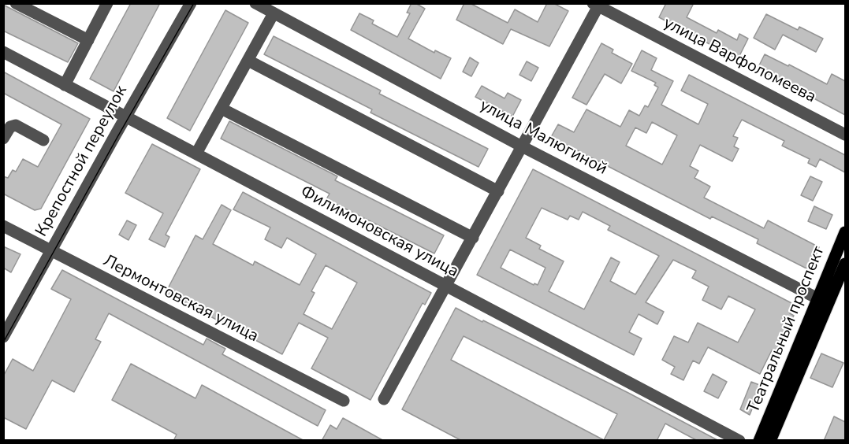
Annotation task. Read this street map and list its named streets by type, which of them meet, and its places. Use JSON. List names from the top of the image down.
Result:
{
  "streets": {
    "main road": ["Театральный проспект"],
    "street": [
      "улица Варфоломеева",
      "улица Малюгиной",
      "Крепостной переулок",
      "Филимоновская улица",
      "Лермонтовская улица"
    ]
  },
  "crossings": [
    ["улица Малюгиной", "Театральный проспект"],
    ["Крепостной переулок", "Филимоновская улица"],
    ["Крепостной переулок", "Лермонтовская улица"]
  ]
}
